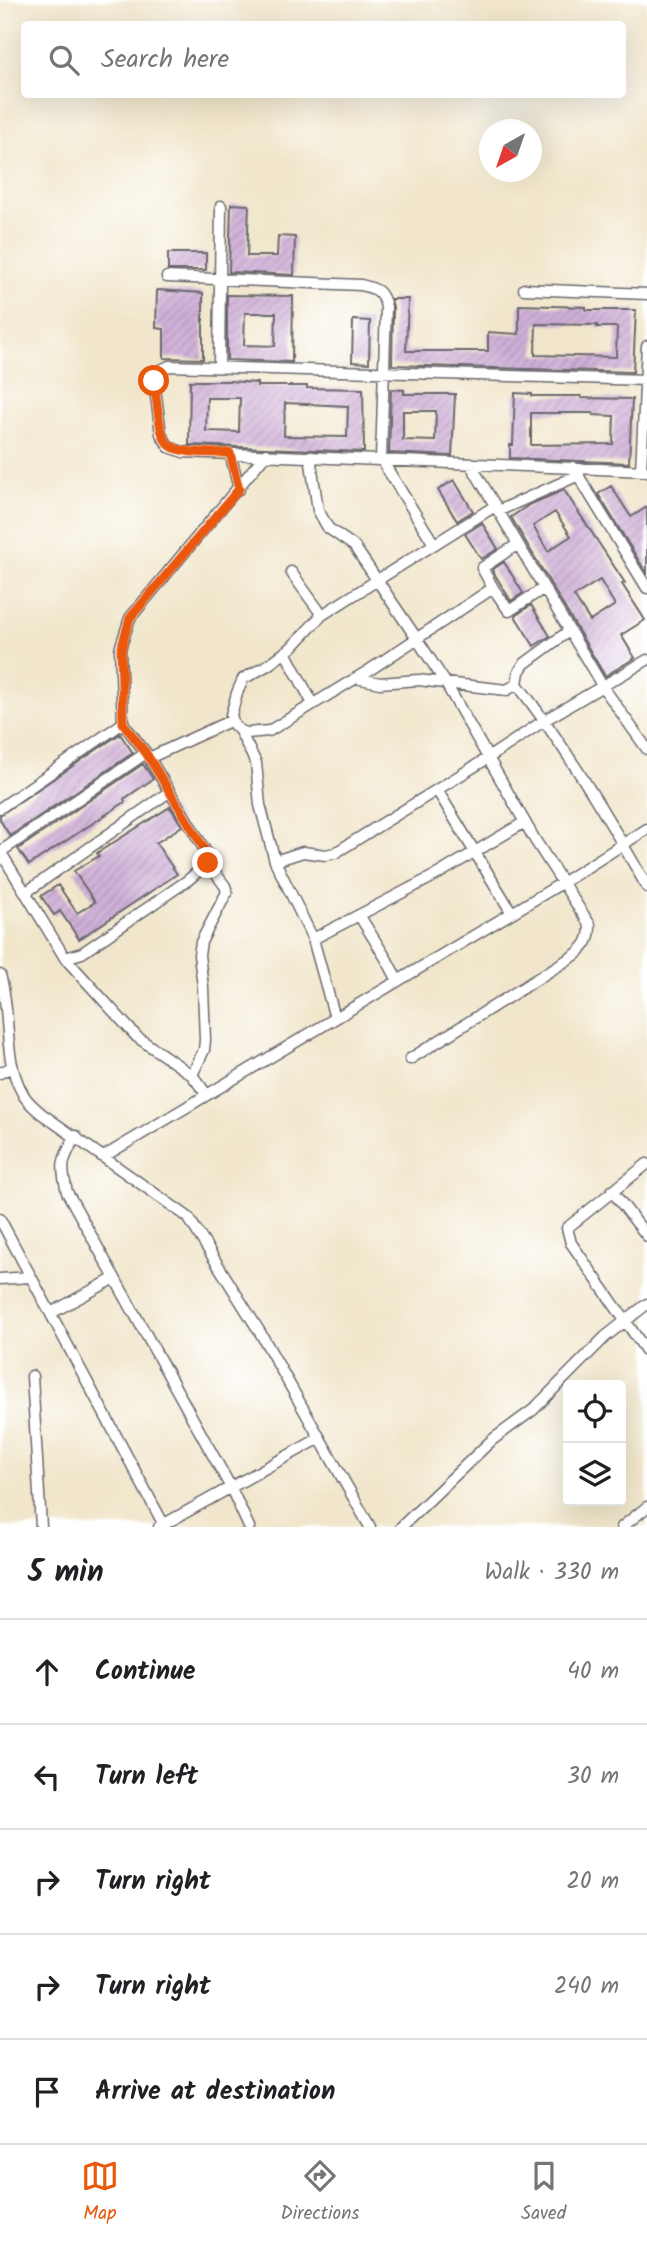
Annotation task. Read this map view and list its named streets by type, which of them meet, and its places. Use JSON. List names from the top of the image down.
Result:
{
  "north": "bottom left",
  "page": {
    "search": "Search here",
    "heading": ["5 min", "Walk · 330 m"],
    "list": [
      ["Continue", "40 m"],
      ["Turn left", "30 m"],
      ["Turn right", "20 m"],
      ["Turn right", "240 m"],
      "Arrive at destination"
    ],
    "nav": ["Map", "Directions", "Saved"]
  }
}
